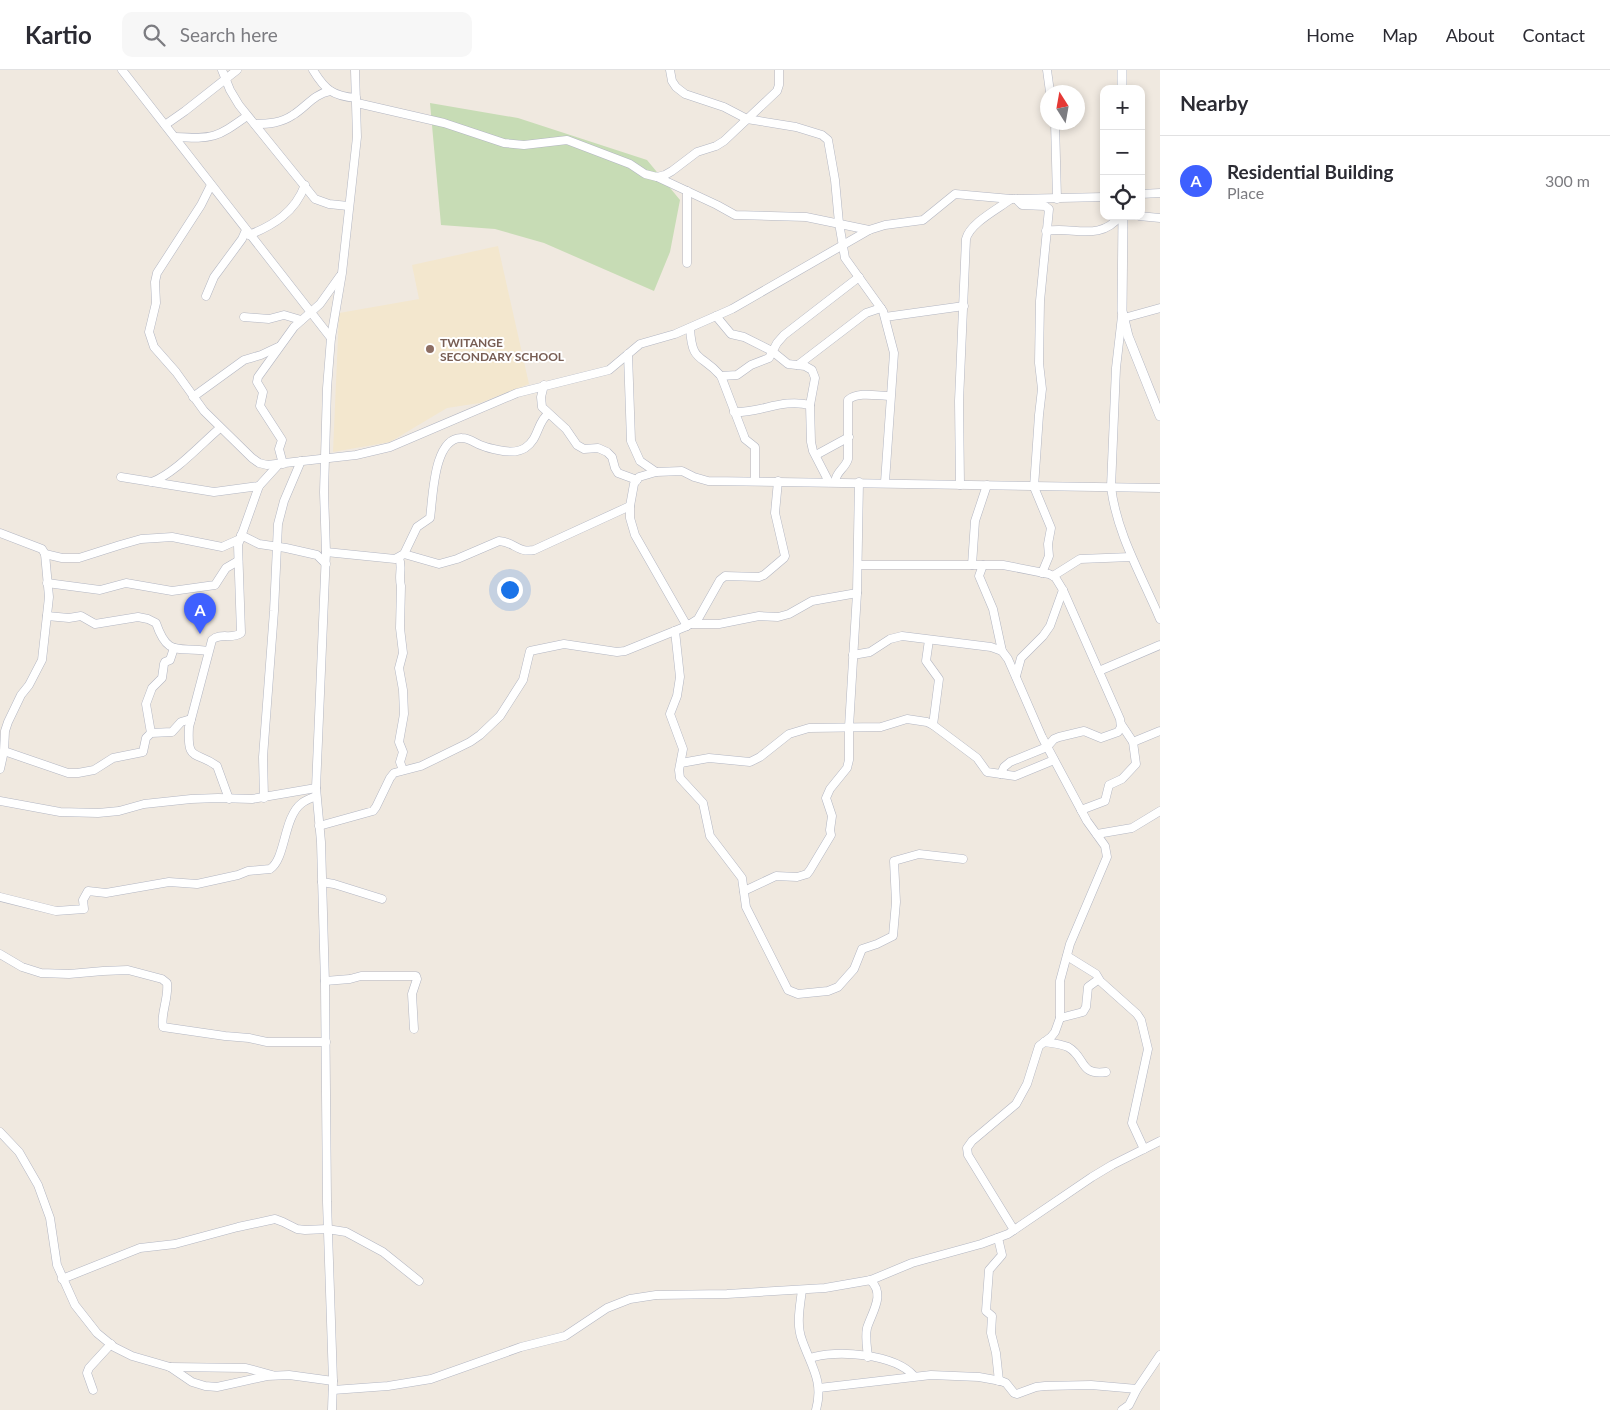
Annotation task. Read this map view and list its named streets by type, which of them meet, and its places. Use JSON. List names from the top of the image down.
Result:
{
  "places": ["TWITANGE SECONDARY SCHOOL"],
  "north": "top",
  "page": {
    "header": "Kartio",
    "search": "Search here",
    "nav": [
      "Home",
      "Map",
      "About",
      "Contact"
    ],
    "heading": "Nearby",
    "map_buttons": ["+", "−"],
    "list": [
      {
        "mark": "A",
        "name": "Residential Building",
        "note": "Place",
        "value": "300 m"
      }
    ],
    "pins": "A"
  }
}
